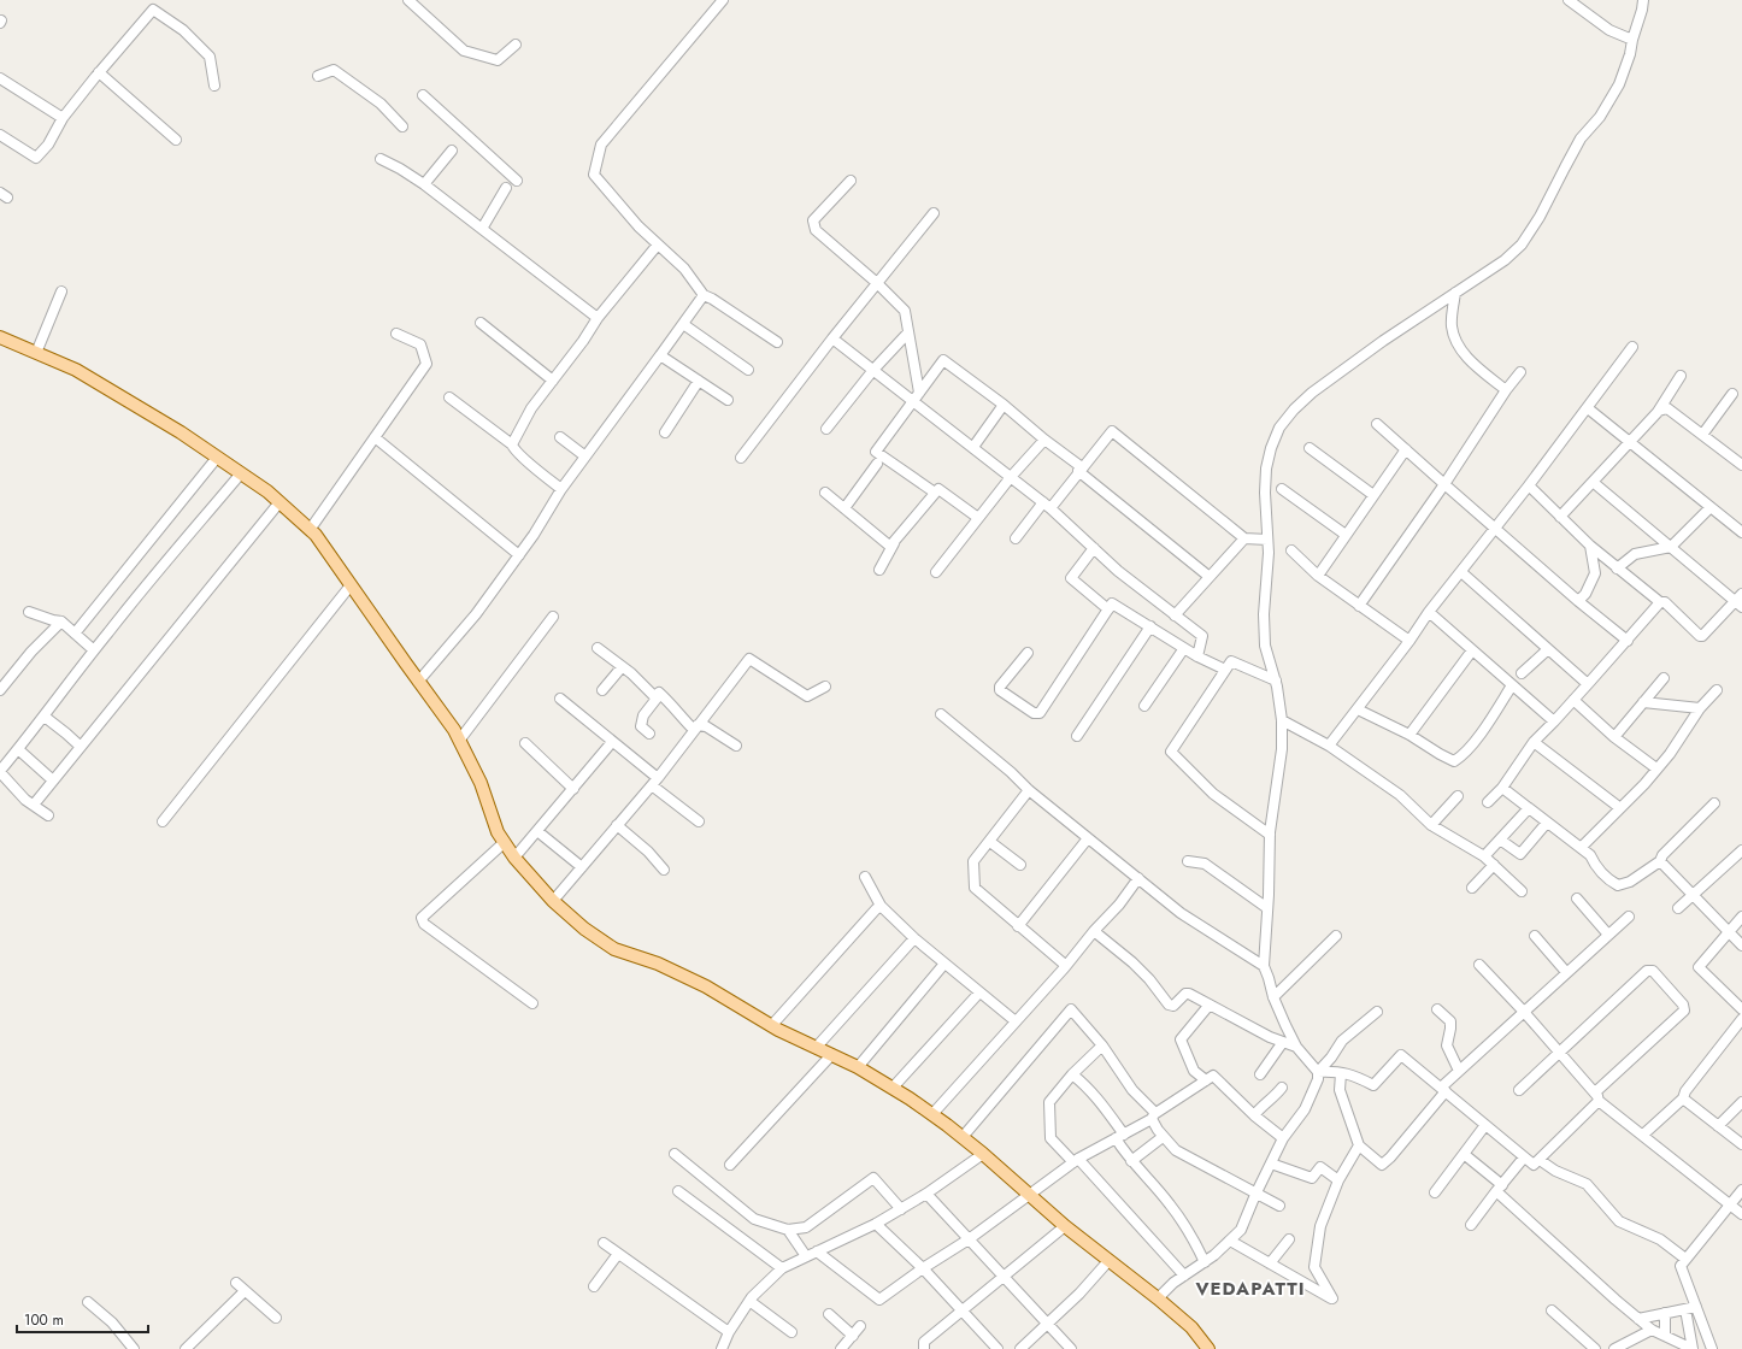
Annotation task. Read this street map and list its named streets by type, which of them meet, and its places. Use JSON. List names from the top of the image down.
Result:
{
  "districts": ["VEDAPATTI"],
  "scale_bar": "100 m"
}
